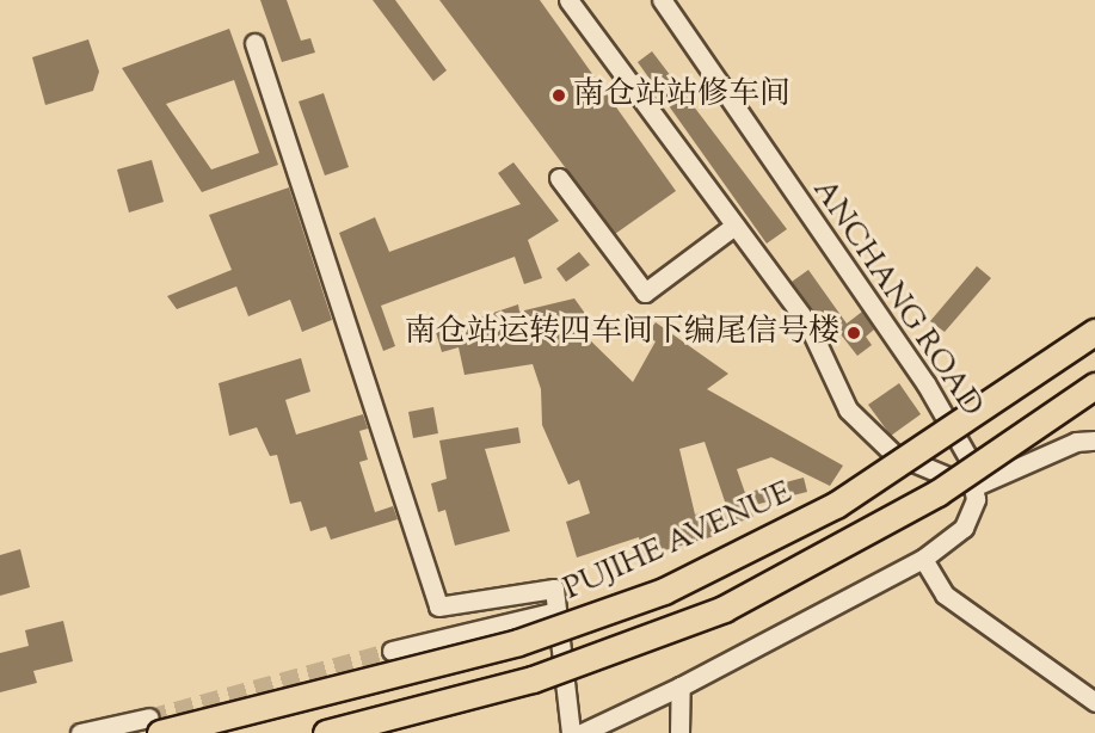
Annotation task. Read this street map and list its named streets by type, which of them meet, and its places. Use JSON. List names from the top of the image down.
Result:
{
  "streets": {
    "highway": ["PUJIHE AVENUE"],
    "street": ["ANCHANG ROAD"]
  },
  "places": ["南仓站站修车间", "南仓站运转四车间下编尾信号楼"]
}
